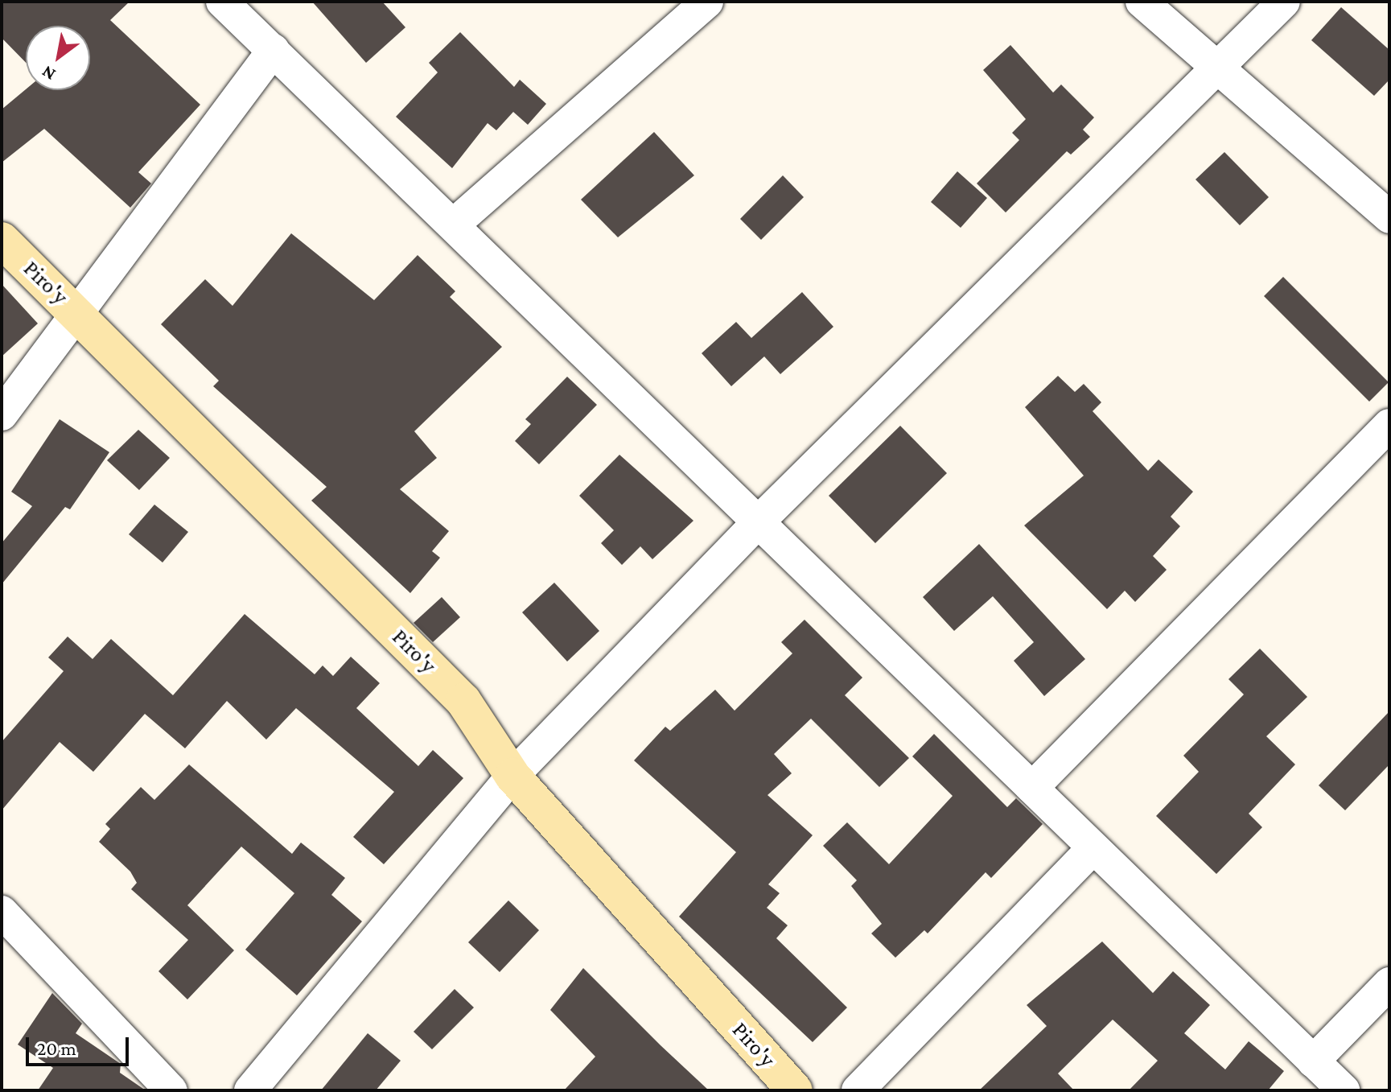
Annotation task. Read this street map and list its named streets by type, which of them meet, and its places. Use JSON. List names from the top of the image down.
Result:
{
  "streets": {
    "main road": ["Piro'y"]
  },
  "scale_bar": "20 m",
  "north": "bottom left"
}
